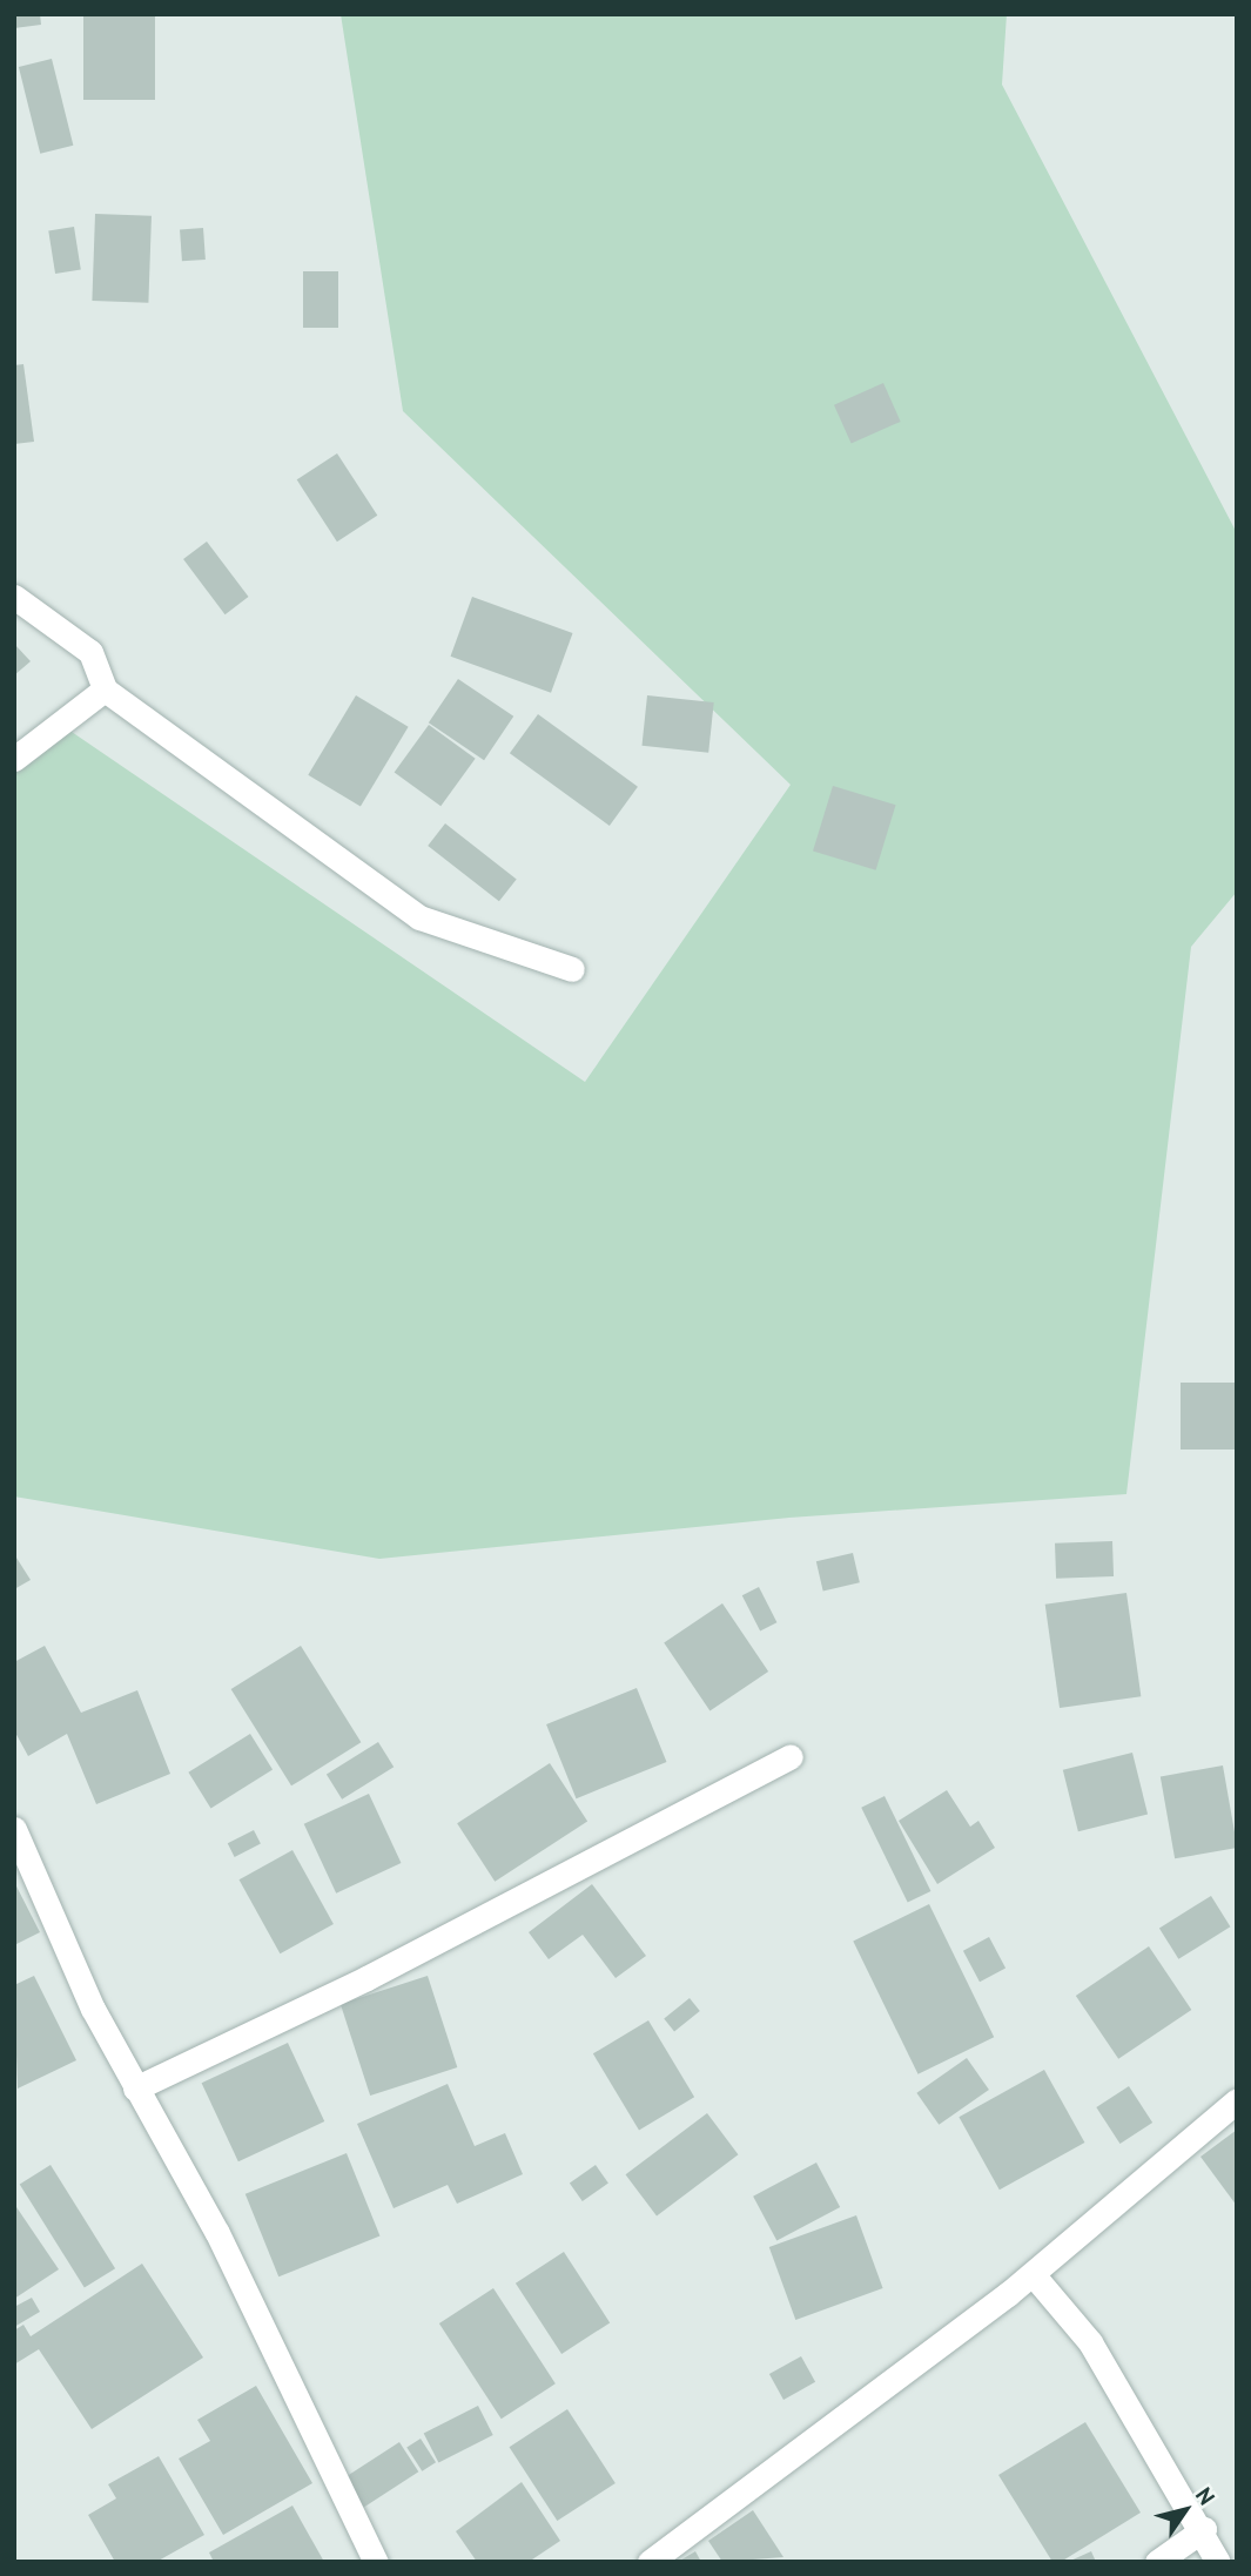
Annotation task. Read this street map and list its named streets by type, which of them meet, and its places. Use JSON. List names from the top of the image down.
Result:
{
  "north": "top right"
}
